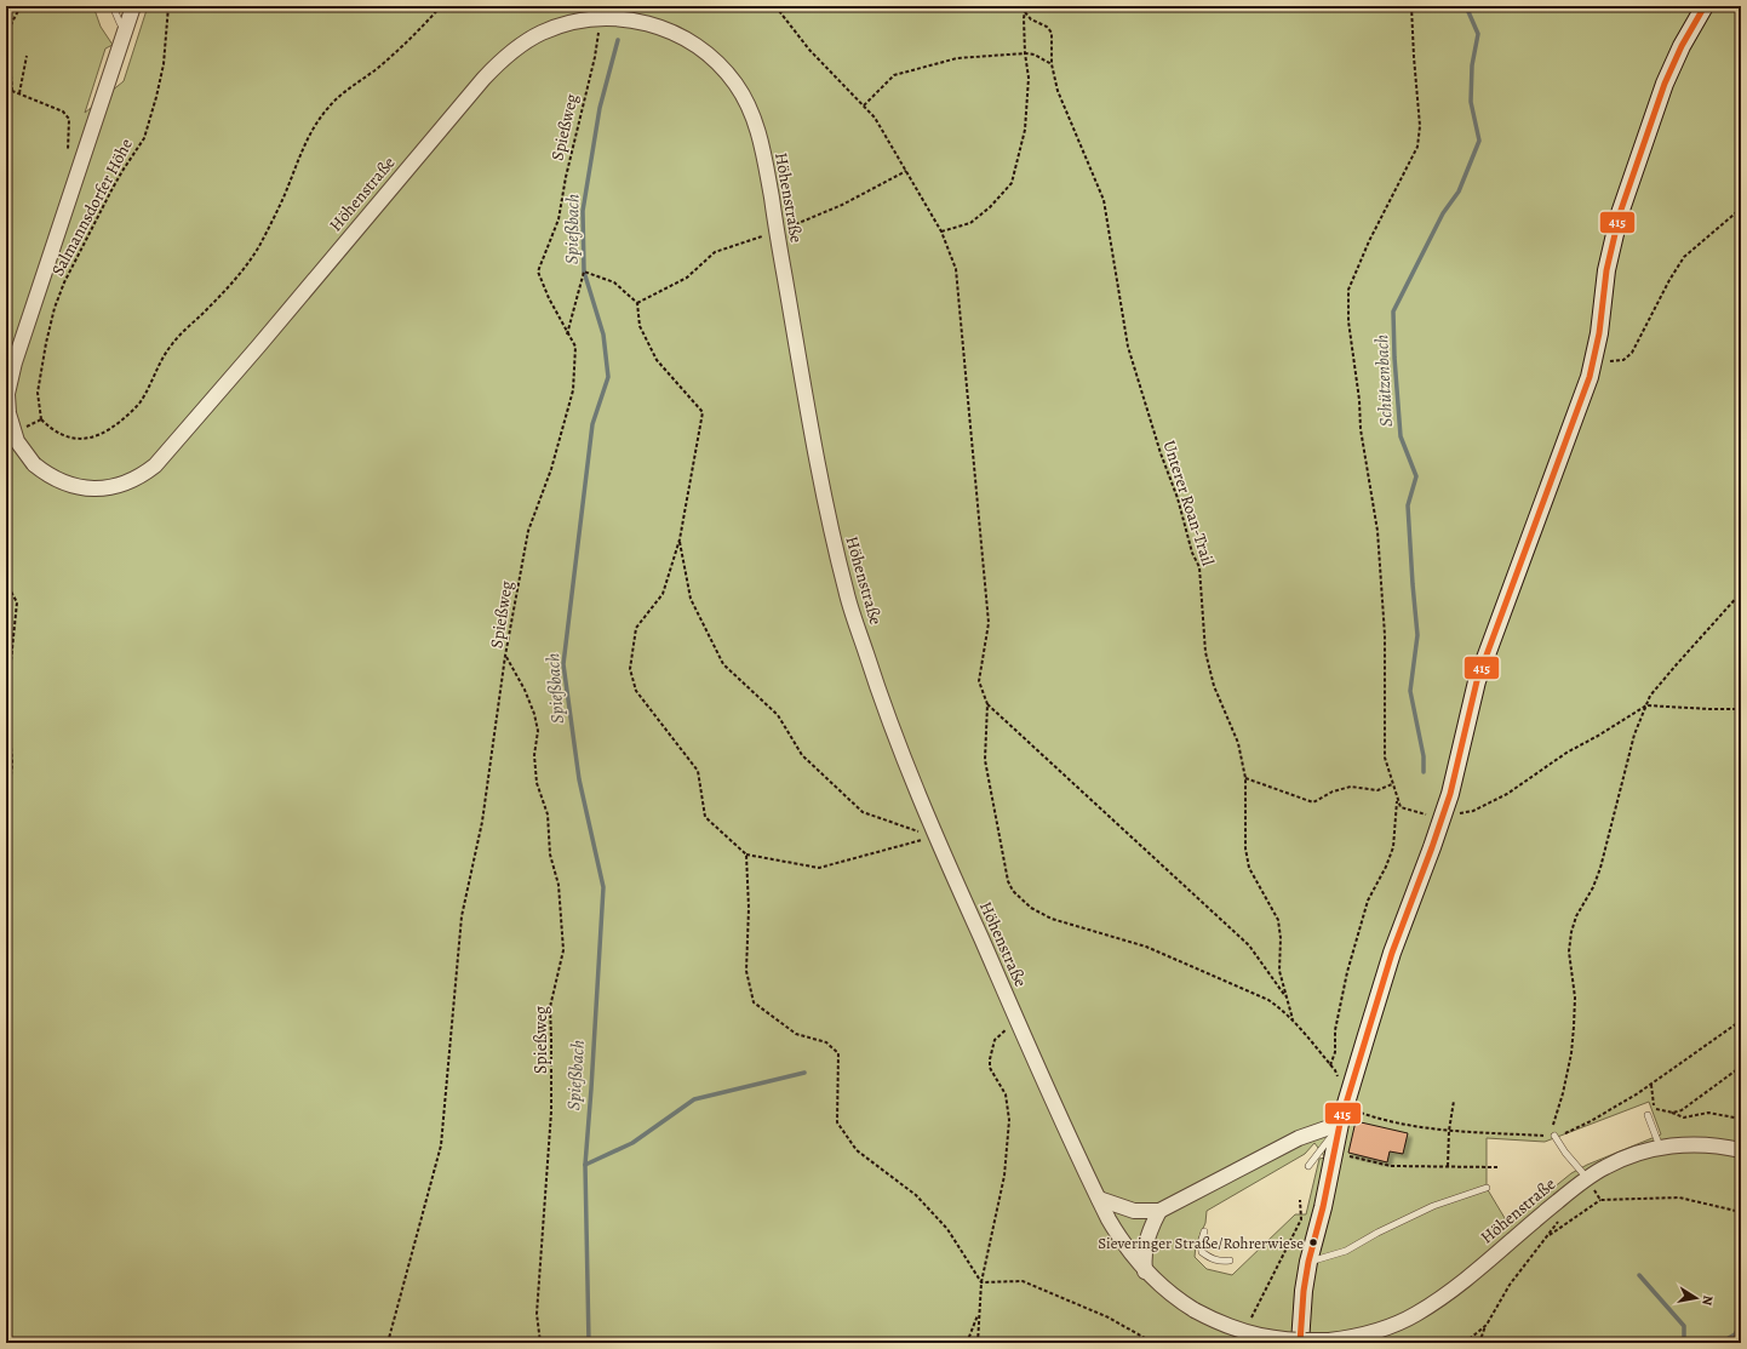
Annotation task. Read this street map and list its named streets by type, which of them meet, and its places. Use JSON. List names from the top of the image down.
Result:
{
  "streets": {
    "street": ["Höhenstraße"],
    "path": ["Spießweg", "Salmannsdorfer Höhe", "Unterer Roan-Trail"]
  },
  "crossings": [
    ["Spießweg", "Höhenstraße"]
  ],
  "water": ["Spießbach", "Schützenbach"],
  "places": ["Sieveringer Straße/Rohrerwiese"],
  "lines": ["transit line 415"],
  "north": "right"
}
